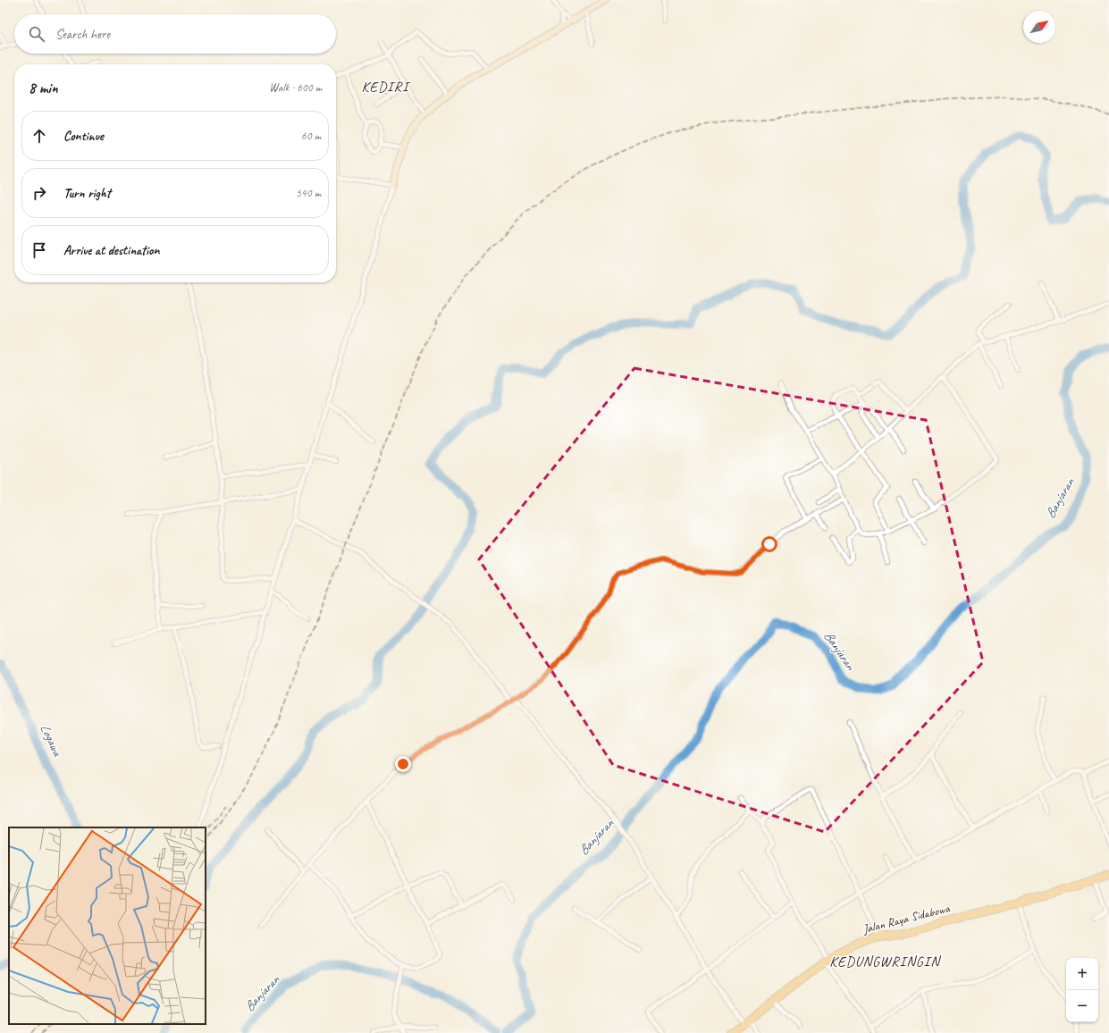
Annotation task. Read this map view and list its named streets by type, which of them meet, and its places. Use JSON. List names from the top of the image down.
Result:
{
  "streets": {
    "highway": ["Jalan Raya Sidabowa"]
  },
  "districts": ["KEDIRI", "KEDUNGWRINGIN"],
  "water": ["Banjaran", "Logawa"],
  "north": "top right",
  "page": {
    "search": "Search here",
    "heading": ["8 min", "Walk · 600 m"],
    "list": [
      ["Continue", "60 m"],
      ["Turn right", "540 m"],
      "Arrive at destination"
    ],
    "map_buttons": ["+", "−"]
  }
}
